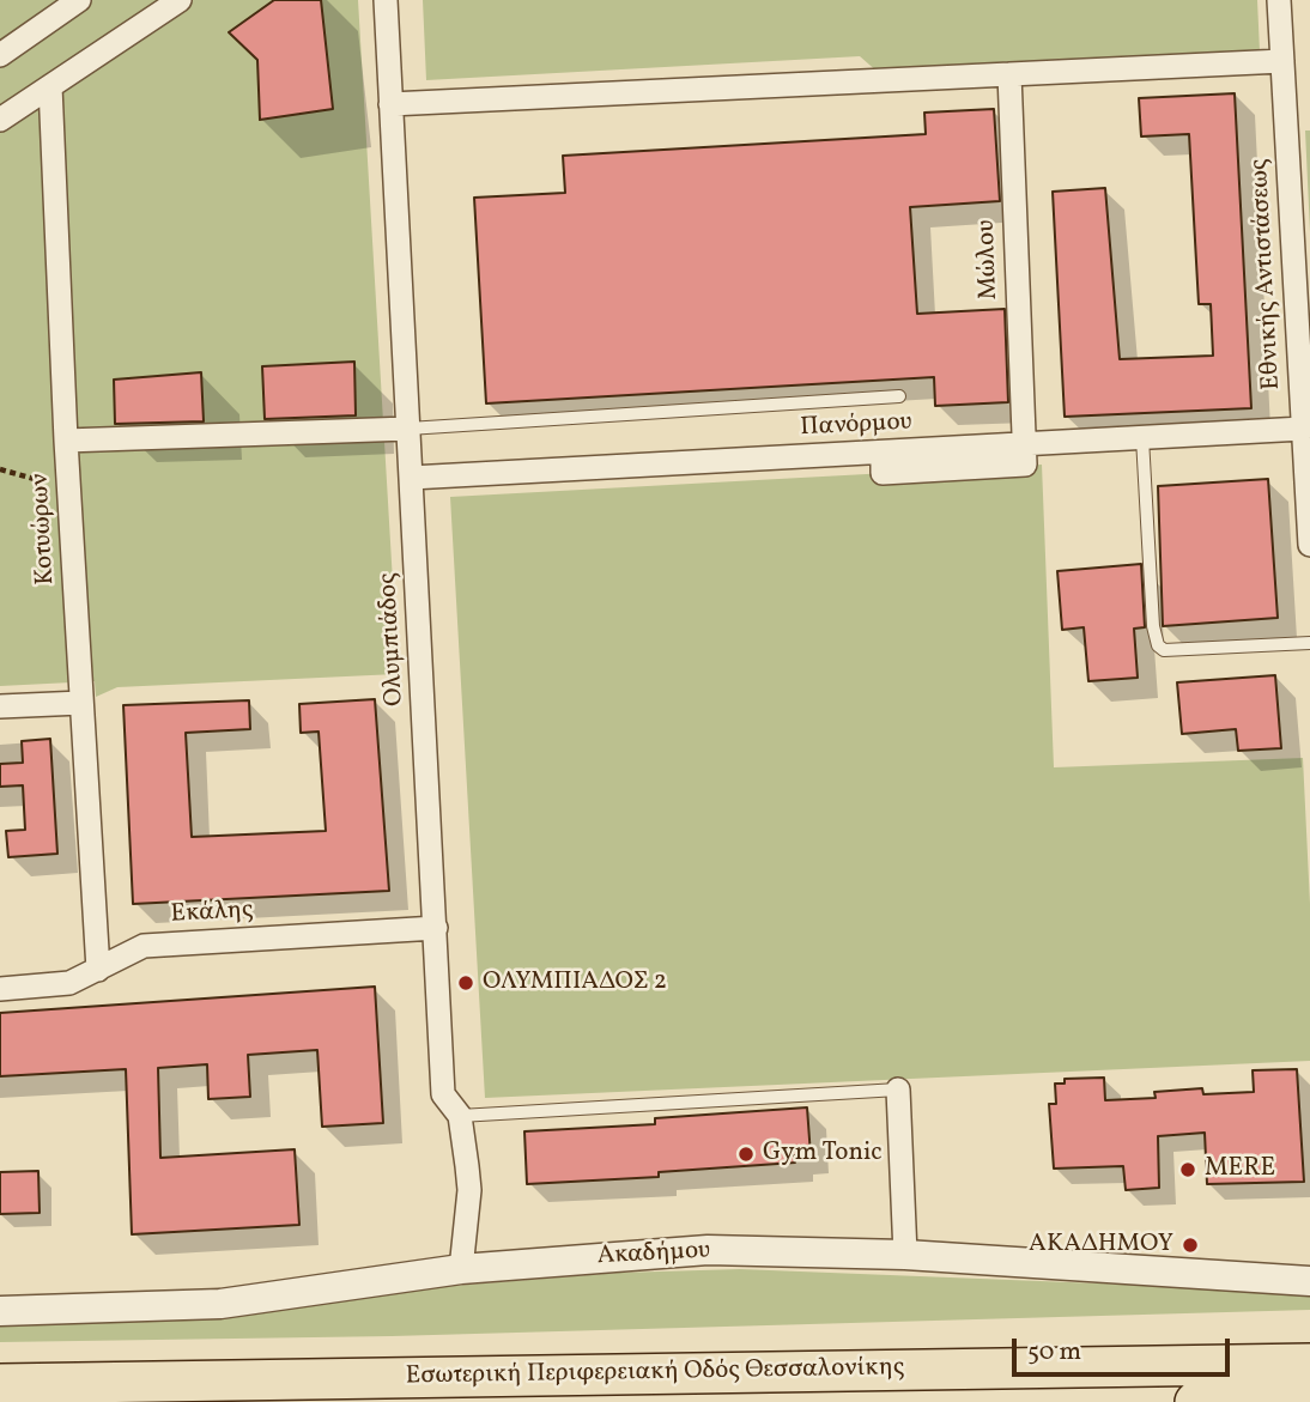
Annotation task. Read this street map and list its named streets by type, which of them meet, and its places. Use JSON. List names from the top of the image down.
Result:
{
  "streets": {
    "highway": ["Εσωτερική Περιφερειακή Οδός Θεσσαλονίκης"],
    "street": [
      "Μώλου",
      "Εθνικής Αντιστάσεως",
      "Πανόρμου",
      "Κοτυώρων",
      "Ολυμπιάδος",
      "Εκάλης",
      "Ακαδήμου"
    ]
  },
  "crossings": [
    ["Μώλου", "Πανόρμου"],
    ["Εθνικής Αντιστάσεως", "Πανόρμου"],
    ["Πανόρμου", "Ολυμπιάδος"],
    ["Κοτυώρων", "Εκάλης"],
    ["Ολυμπιάδος", "Εκάλης"],
    ["Ολυμπιάδος", "Ακαδήμου"]
  ],
  "places": [
    "ΟΛΥΜΠΙΑΔΟΣ 2",
    "Gym Tonic",
    "MERE",
    "ΑΚΑΔΗΜΟΥ"
  ],
  "scale_bar": "50 m"
}
